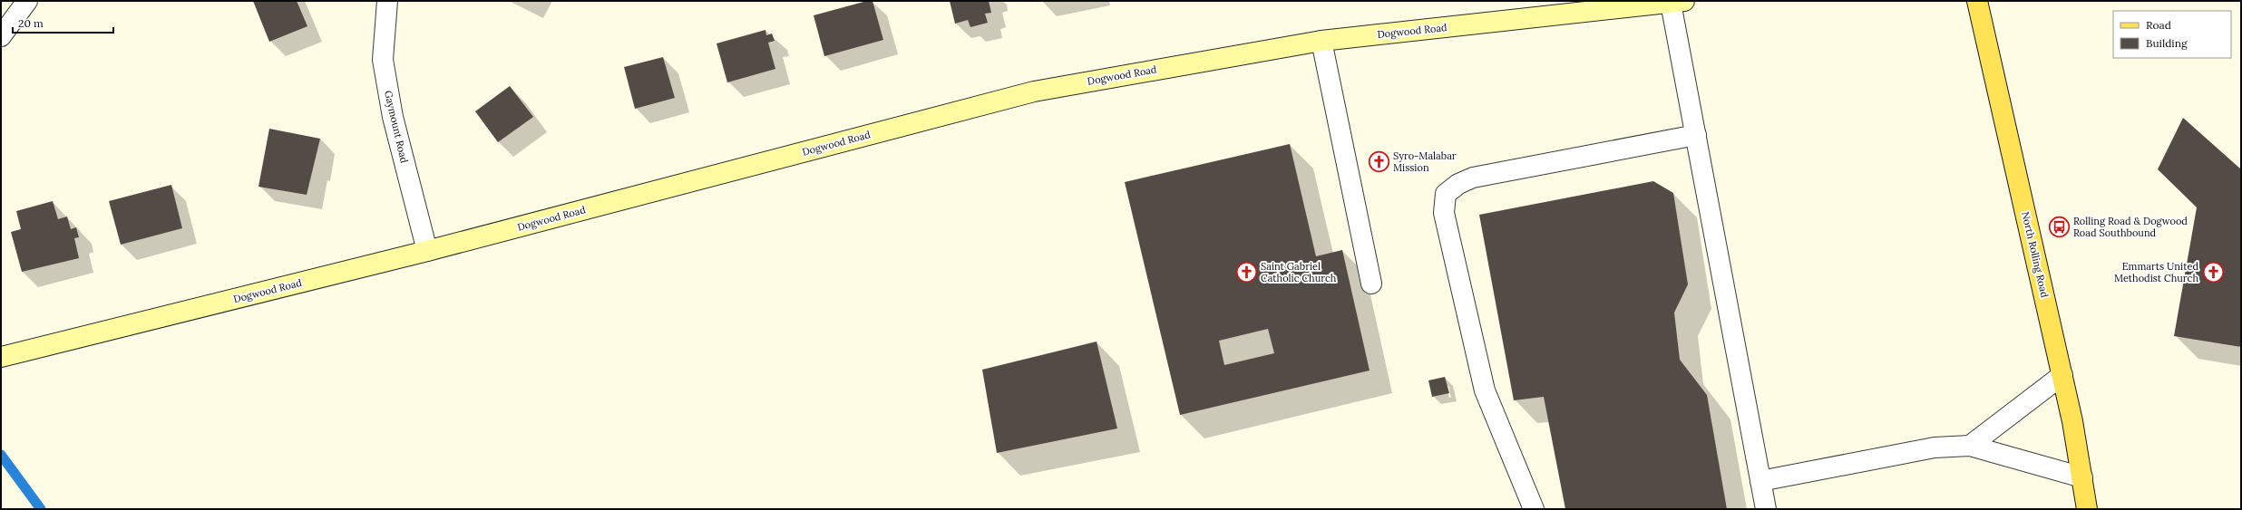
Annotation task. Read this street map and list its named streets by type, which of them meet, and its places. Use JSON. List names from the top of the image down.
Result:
{
  "streets": {
    "main road": ["Dogwood Road", "North Rolling Road"],
    "street": ["Gaymount Road"]
  },
  "crossings": [
    ["Dogwood Road", "Gaymount Road"]
  ],
  "places": {
    "church": ["Syro-Malabar Mission", "Saint Gabriel Catholic Church", "Emmarts United Methodist Church"],
    "bus stop": ["Rolling Road & Dogwood Road Southbound"]
  },
  "legend": ["Road", "Building"],
  "scale_bar": "20 m"
}
